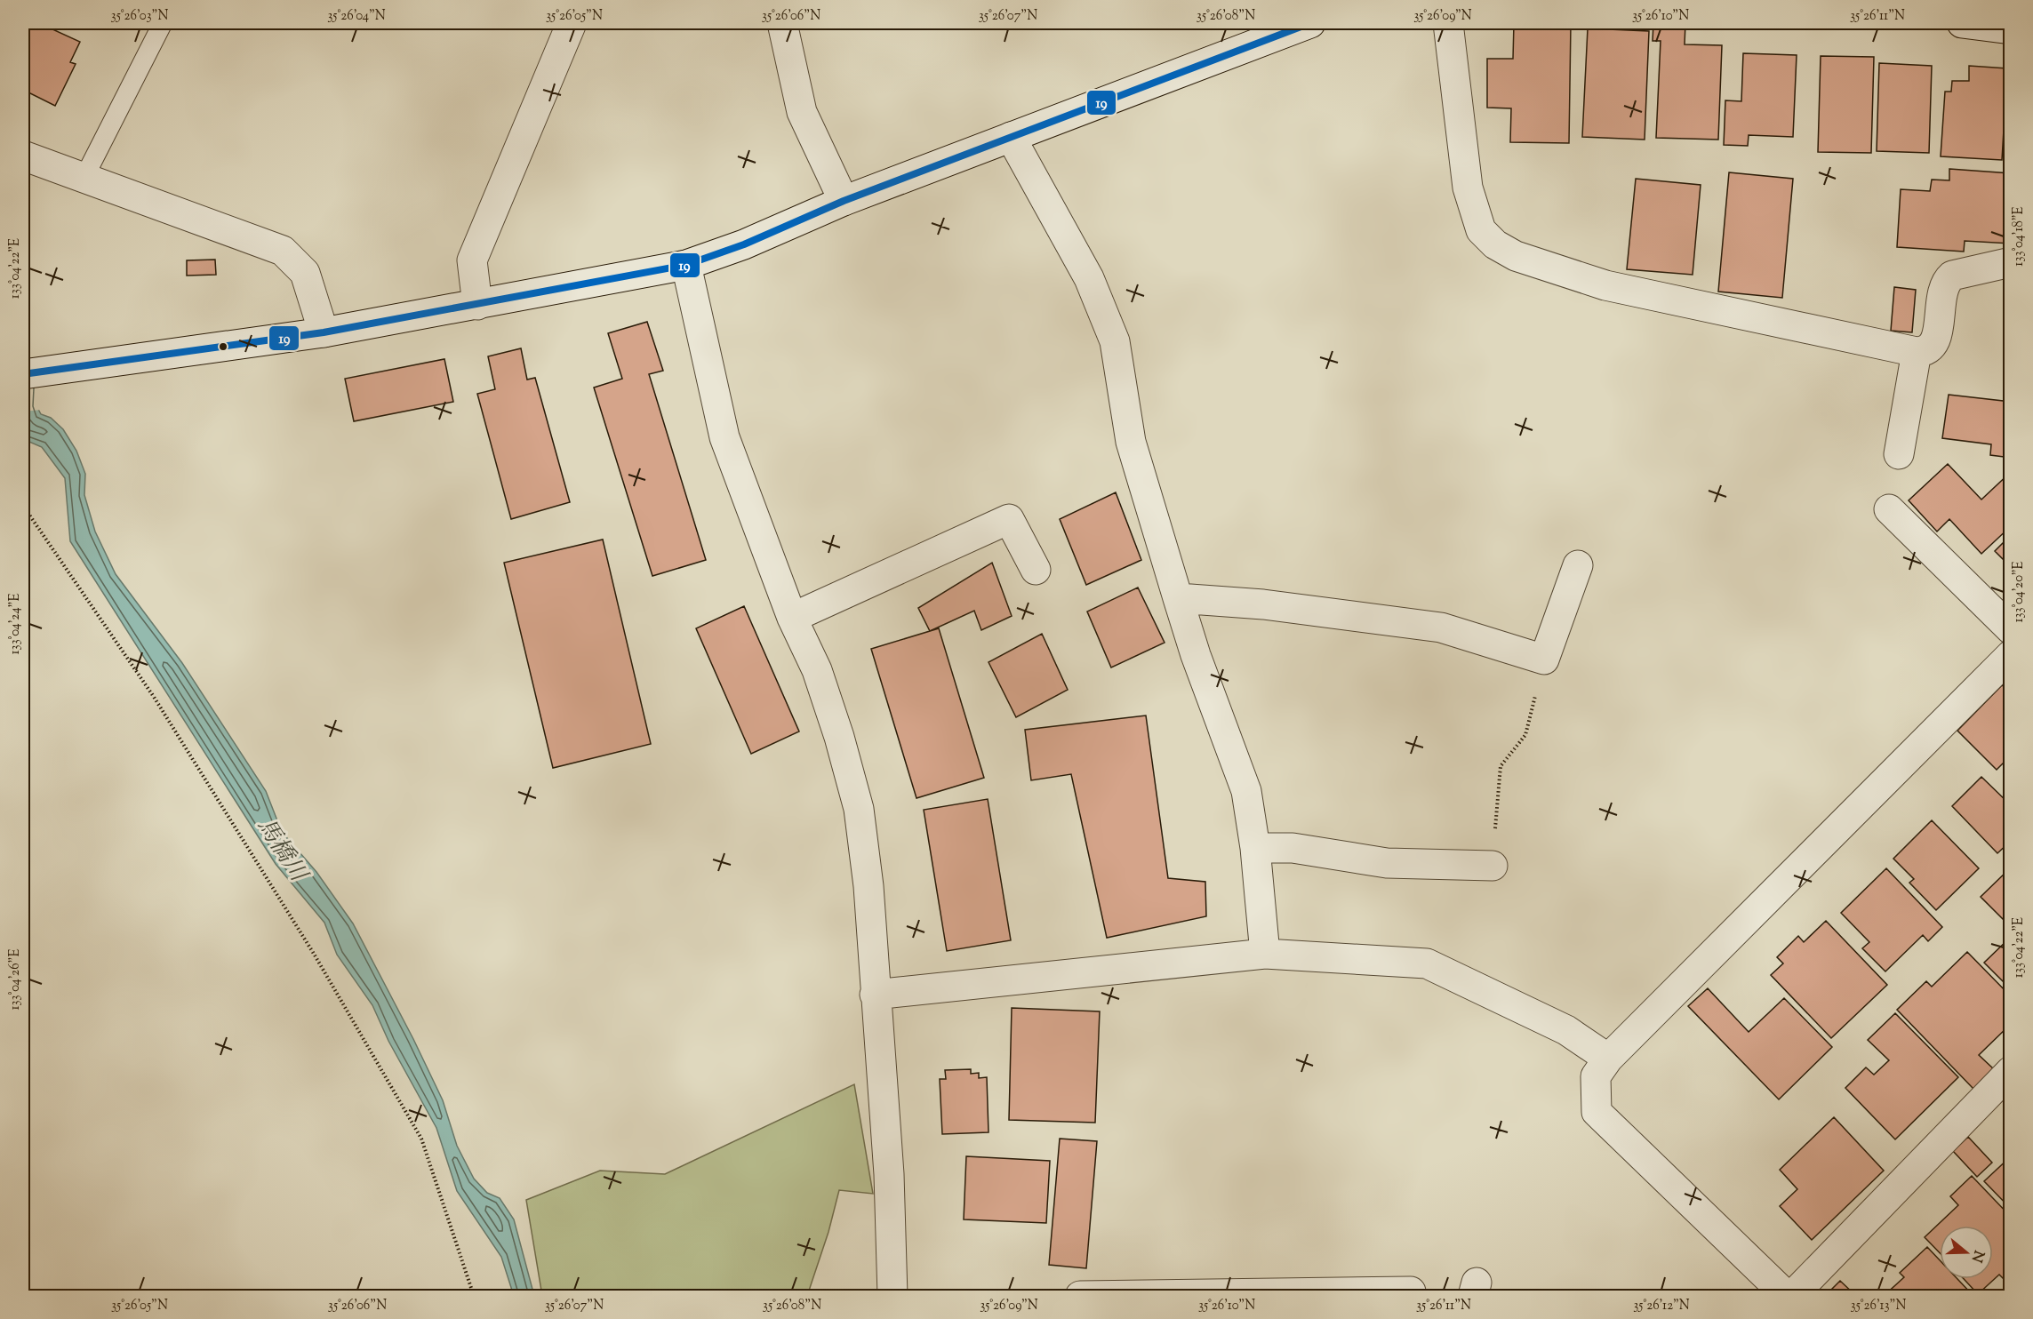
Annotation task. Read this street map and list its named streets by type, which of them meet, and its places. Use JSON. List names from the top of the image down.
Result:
{
  "water": ["馬橋川"],
  "lines": ["transit line 19"],
  "north": "right",
  "coordinates": [
    "35°26'03\"N",
    "35°26'04\"N",
    "35°26'05\"N",
    "35°26'06\"N",
    "35°26'07\"N",
    "35°26'08\"N",
    "35°26'09\"N",
    "35°26'10\"N",
    "35°26'11\"N",
    "133°04'18\"E",
    "133°04'22\"E",
    "133°04'20\"E",
    "133°04'24\"E",
    "133°04'26\"E",
    "35°26'12\"N",
    "35°26'13\"N"
  ]
}
